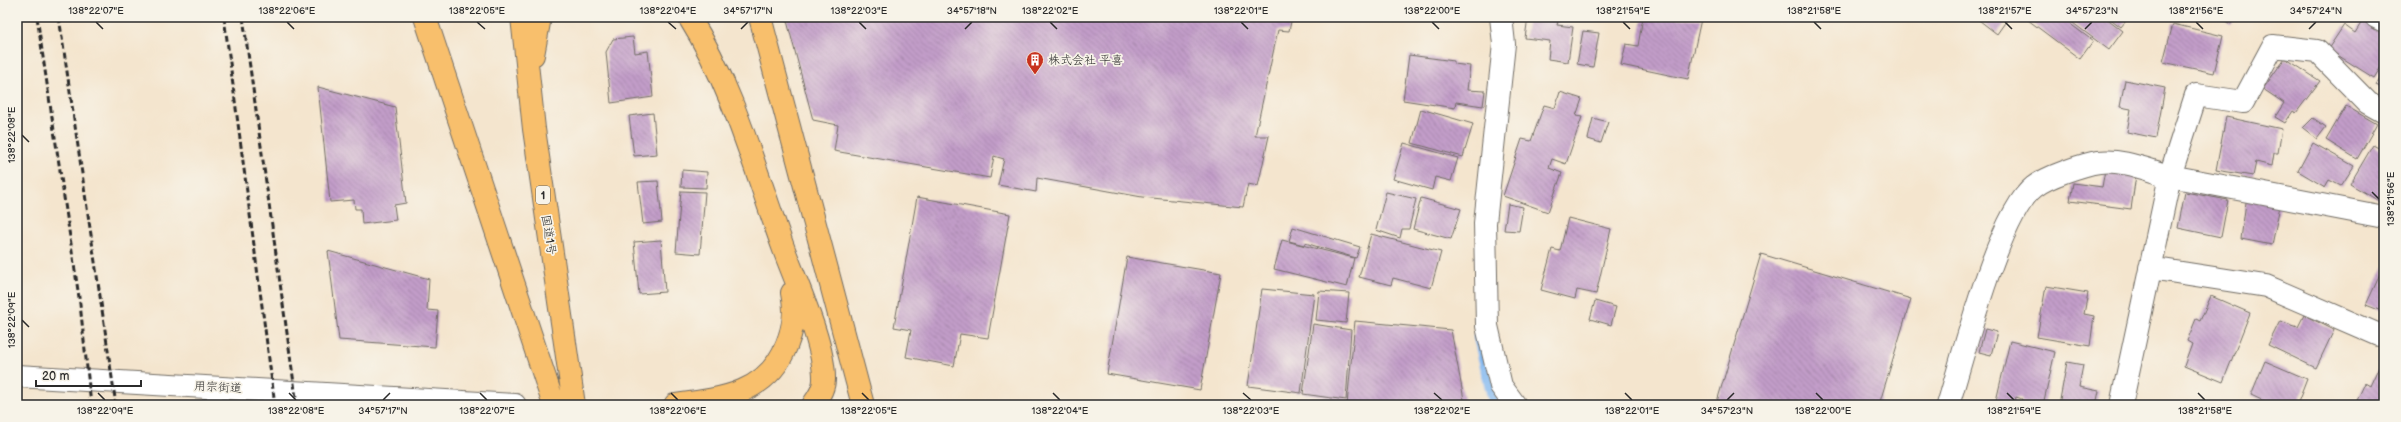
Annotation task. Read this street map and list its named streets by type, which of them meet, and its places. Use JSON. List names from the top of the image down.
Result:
{
  "streets": {
    "highway": ["1", "国道1号"],
    "street": ["用宗街道"]
  },
  "places": {
    "building": ["株式会社 平喜"]
  },
  "scale_bar": "20 m",
  "coordinates": [
    "138°22'07\"E",
    "138°22'06\"E",
    "138°22'05\"E",
    "138°22'04\"E",
    "34°57'17\"N",
    "138°22'03\"E",
    "34°57'18\"N",
    "138°22'02\"E",
    "138°22'01\"E",
    "138°22'00\"E",
    "138°21'59\"E",
    "138°21'58\"E",
    "138°21'57\"E",
    "34°57'23\"N",
    "138°21'56\"E",
    "34°57'24\"N",
    "138°22'08\"E",
    "138°22'09\"E"
  ]
}
